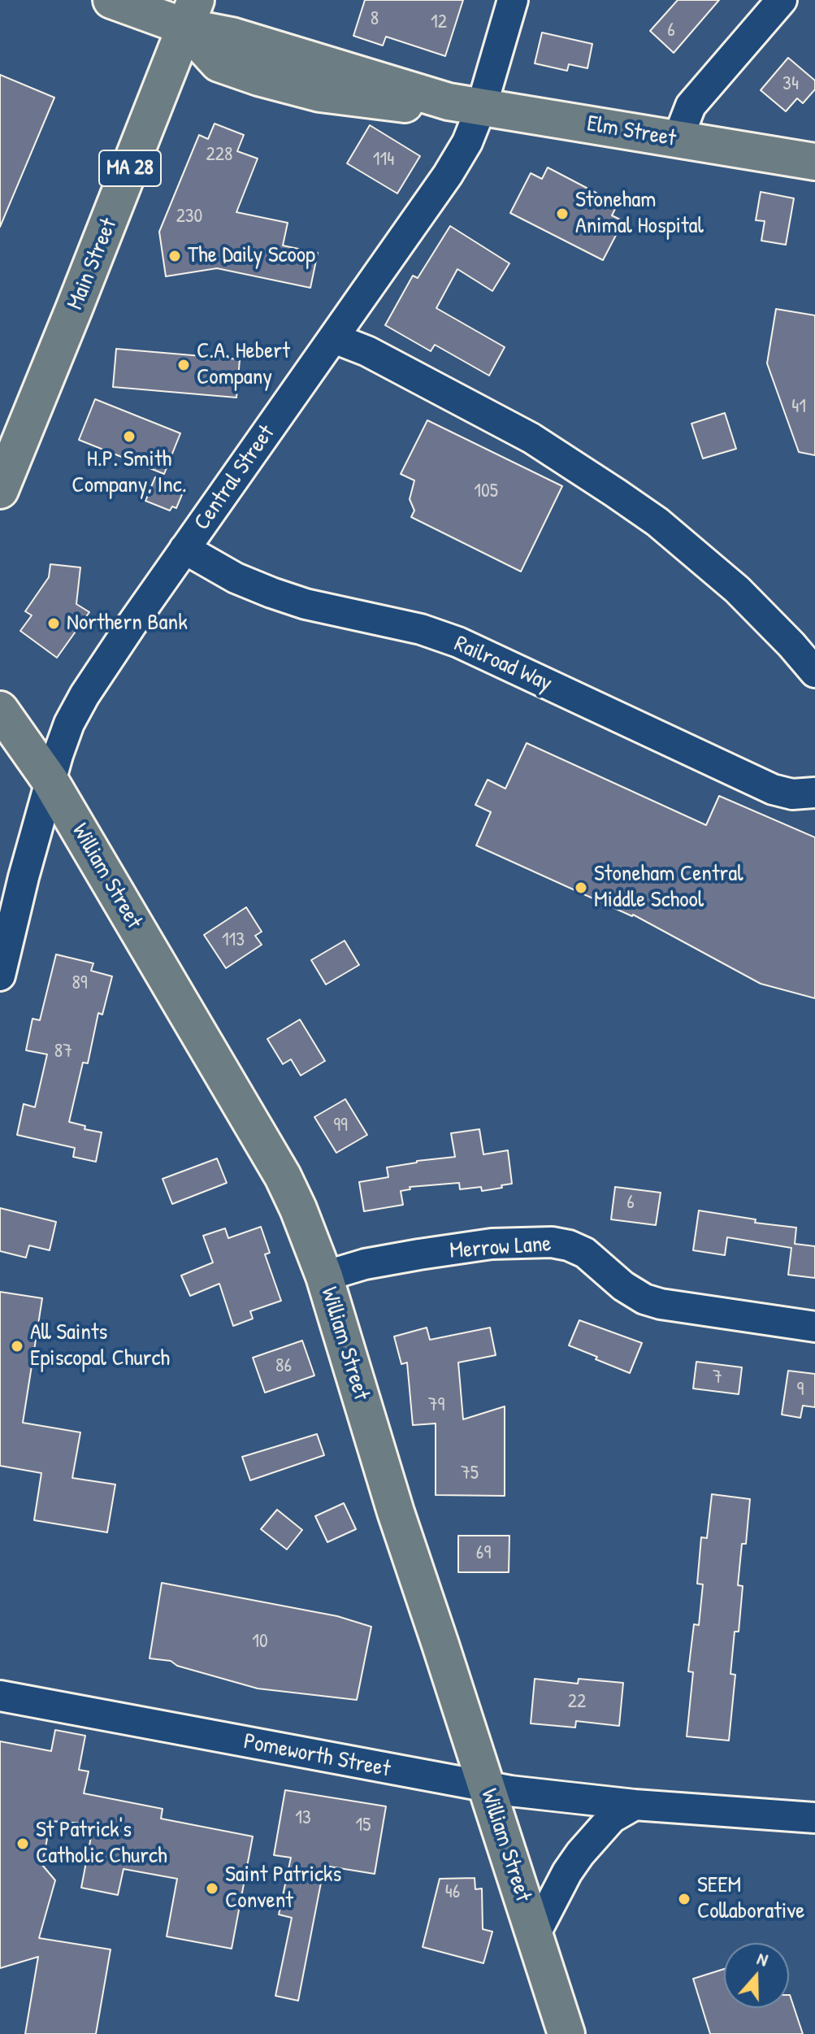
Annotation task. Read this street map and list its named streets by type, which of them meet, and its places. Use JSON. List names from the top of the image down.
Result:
{
  "streets": {
    "main road": [
      "Elm Street",
      "MA 28",
      "Main Street",
      "William Street"
    ],
    "street": [
      "Central Street",
      "Railroad Way",
      "Merrow Lane",
      "Pomeworth Street"
    ]
  },
  "crossings": [
    ["Elm Street", "Main Street"],
    ["Elm Street", "Central Street"],
    ["Central Street", "Railroad Way"],
    ["Central Street", "William Street"],
    ["William Street", "Merrow Lane"],
    ["William Street", "Pomeworth Street"]
  ],
  "places": [
    "Stoneham Animal Hospital",
    "The Daily Scoop",
    "C.A. Hebert Company",
    "H.P. Smith Company, Inc.",
    "Northern Bank",
    "Stoneham Central Middle School",
    "All Saints Episcopal Church",
    "St Patrick's Catholic Church",
    "Saint Patricks Convent",
    "SEEM Collaborative"
  ],
  "house_numbers": [
    "8",
    "12",
    "6",
    "34",
    "228",
    "114",
    "230",
    "41",
    "105",
    "113",
    "89",
    "87",
    "99",
    "6",
    "86",
    "7",
    "9",
    "79",
    "75",
    "69",
    "10",
    "22",
    "13",
    "15",
    "46"
  ],
  "north": "top"
}
